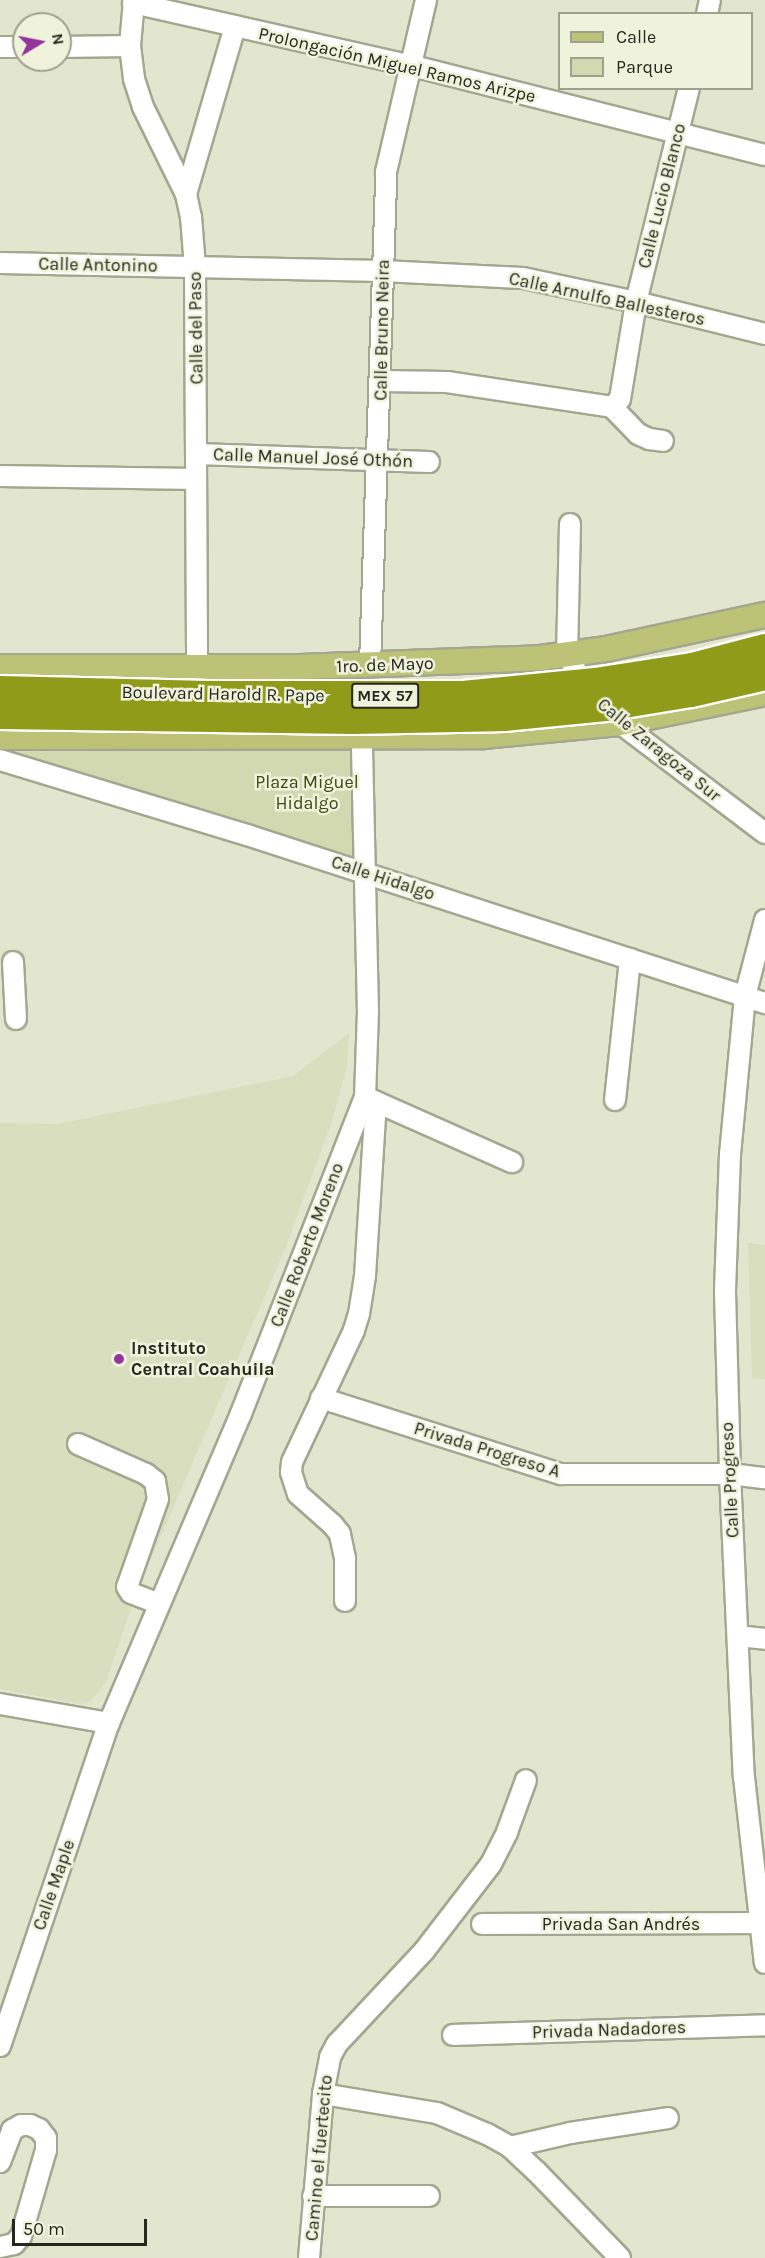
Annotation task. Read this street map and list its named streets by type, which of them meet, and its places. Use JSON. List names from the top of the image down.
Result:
{
  "streets": {
    "highway": ["Boulevard Harold R. Pape", "MEX 57"],
    "main road": ["1ro. de Mayo"],
    "street": [
      "Prolongación Miguel Ramos Arizpe",
      "Calle Lucio Blanco",
      "Calle Antonino",
      "Calle Arnulfo Ballesteros",
      "Calle del Paso",
      "Calle Bruno Neira",
      "Calle Manuel José Othón",
      "Calle Zaragoza Sur",
      "Calle Hidalgo",
      "Calle Roberto Moreno",
      "Privada Progreso A",
      "Calle Progreso",
      "Calle Maple",
      "Privada San Andrés",
      "Privada Nadadores",
      "Camino el fuertecito"
    ]
  },
  "crossings": [
    ["Prolongación Miguel Ramos Arizpe", "Calle Lucio Blanco"],
    ["Prolongación Miguel Ramos Arizpe", "Calle del Paso"],
    ["Prolongación Miguel Ramos Arizpe", "Calle Bruno Neira"],
    ["Calle Lucio Blanco", "Calle Arnulfo Ballesteros"],
    ["Calle Antonino", "Calle Arnulfo Ballesteros"],
    ["Calle Antonino", "Calle del Paso"],
    ["Calle Arnulfo Ballesteros", "Calle del Paso"],
    ["Calle Arnulfo Ballesteros", "Calle Bruno Neira"],
    ["Calle del Paso", "Calle Manuel José Othón"],
    ["Calle del Paso", "1ro. de Mayo"],
    ["Calle Bruno Neira", "Calle Manuel José Othón"],
    ["Calle Bruno Neira", "1ro. de Mayo"],
    ["1ro. de Mayo", "Calle Zaragoza Sur"],
    ["Calle Hidalgo", "Calle Roberto Moreno"],
    ["Calle Hidalgo", "Calle Progreso"],
    ["Calle Roberto Moreno", "Calle Maple"],
    ["Privada Progreso A", "Calle Progreso"],
    ["Calle Progreso", "Privada San Andrés"]
  ],
  "parks": ["Plaza Miguel Hidalgo"],
  "places": ["Instituto Central Coahuila"],
  "legend": ["Calle", "Parque"],
  "scale_bar": "50 m",
  "north": "right"
}
